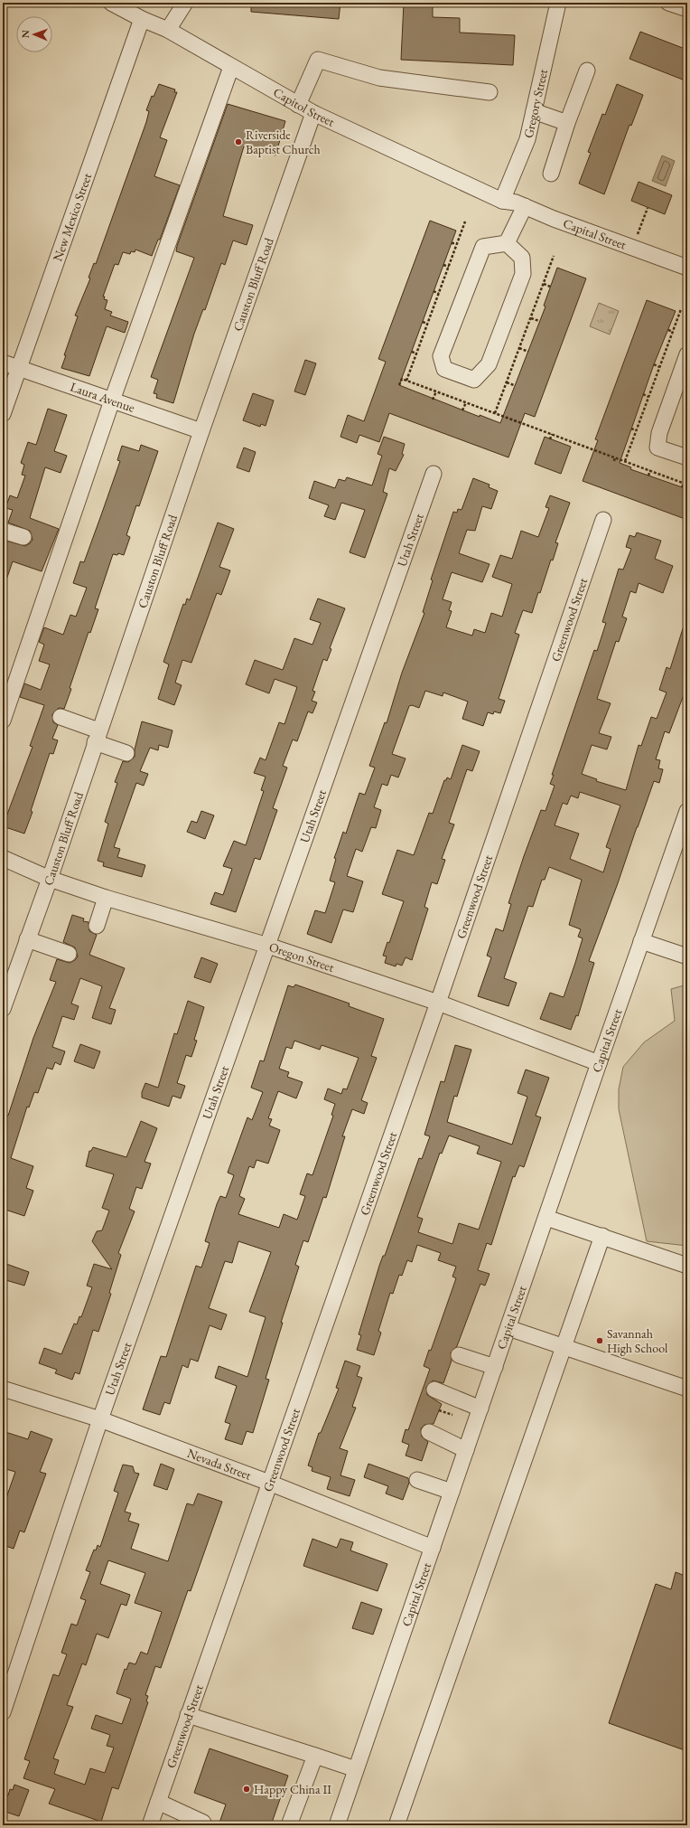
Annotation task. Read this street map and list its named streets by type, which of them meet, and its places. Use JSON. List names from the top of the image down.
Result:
{
  "streets": {
    "street": [
      "Gregory Street",
      "Capitol Street",
      "New Mexico Street",
      "Capital Street",
      "Causton Bluff Road",
      "Laura Avenue",
      "Utah Street",
      "Greenwood Street",
      "Oregon Street",
      "Nevada Street"
    ]
  },
  "crossings": [
    ["Gregory Street", "Capitol Street"],
    ["Gregory Street", "Capital Street"],
    ["Capitol Street", "New Mexico Street"],
    ["Capitol Street", "Capital Street"],
    ["Capitol Street", "Causton Bluff Road"],
    ["New Mexico Street", "Laura Avenue"],
    ["Capital Street", "Oregon Street"],
    ["Capital Street", "Nevada Street"],
    ["Causton Bluff Road", "Laura Avenue"],
    ["Causton Bluff Road", "Oregon Street"],
    ["Utah Street", "Oregon Street"],
    ["Utah Street", "Nevada Street"],
    ["Greenwood Street", "Oregon Street"],
    ["Greenwood Street", "Nevada Street"]
  ],
  "places": ["Riverside Baptist Church", "Savannah High School", "Happy China II"],
  "north": "left"
}
